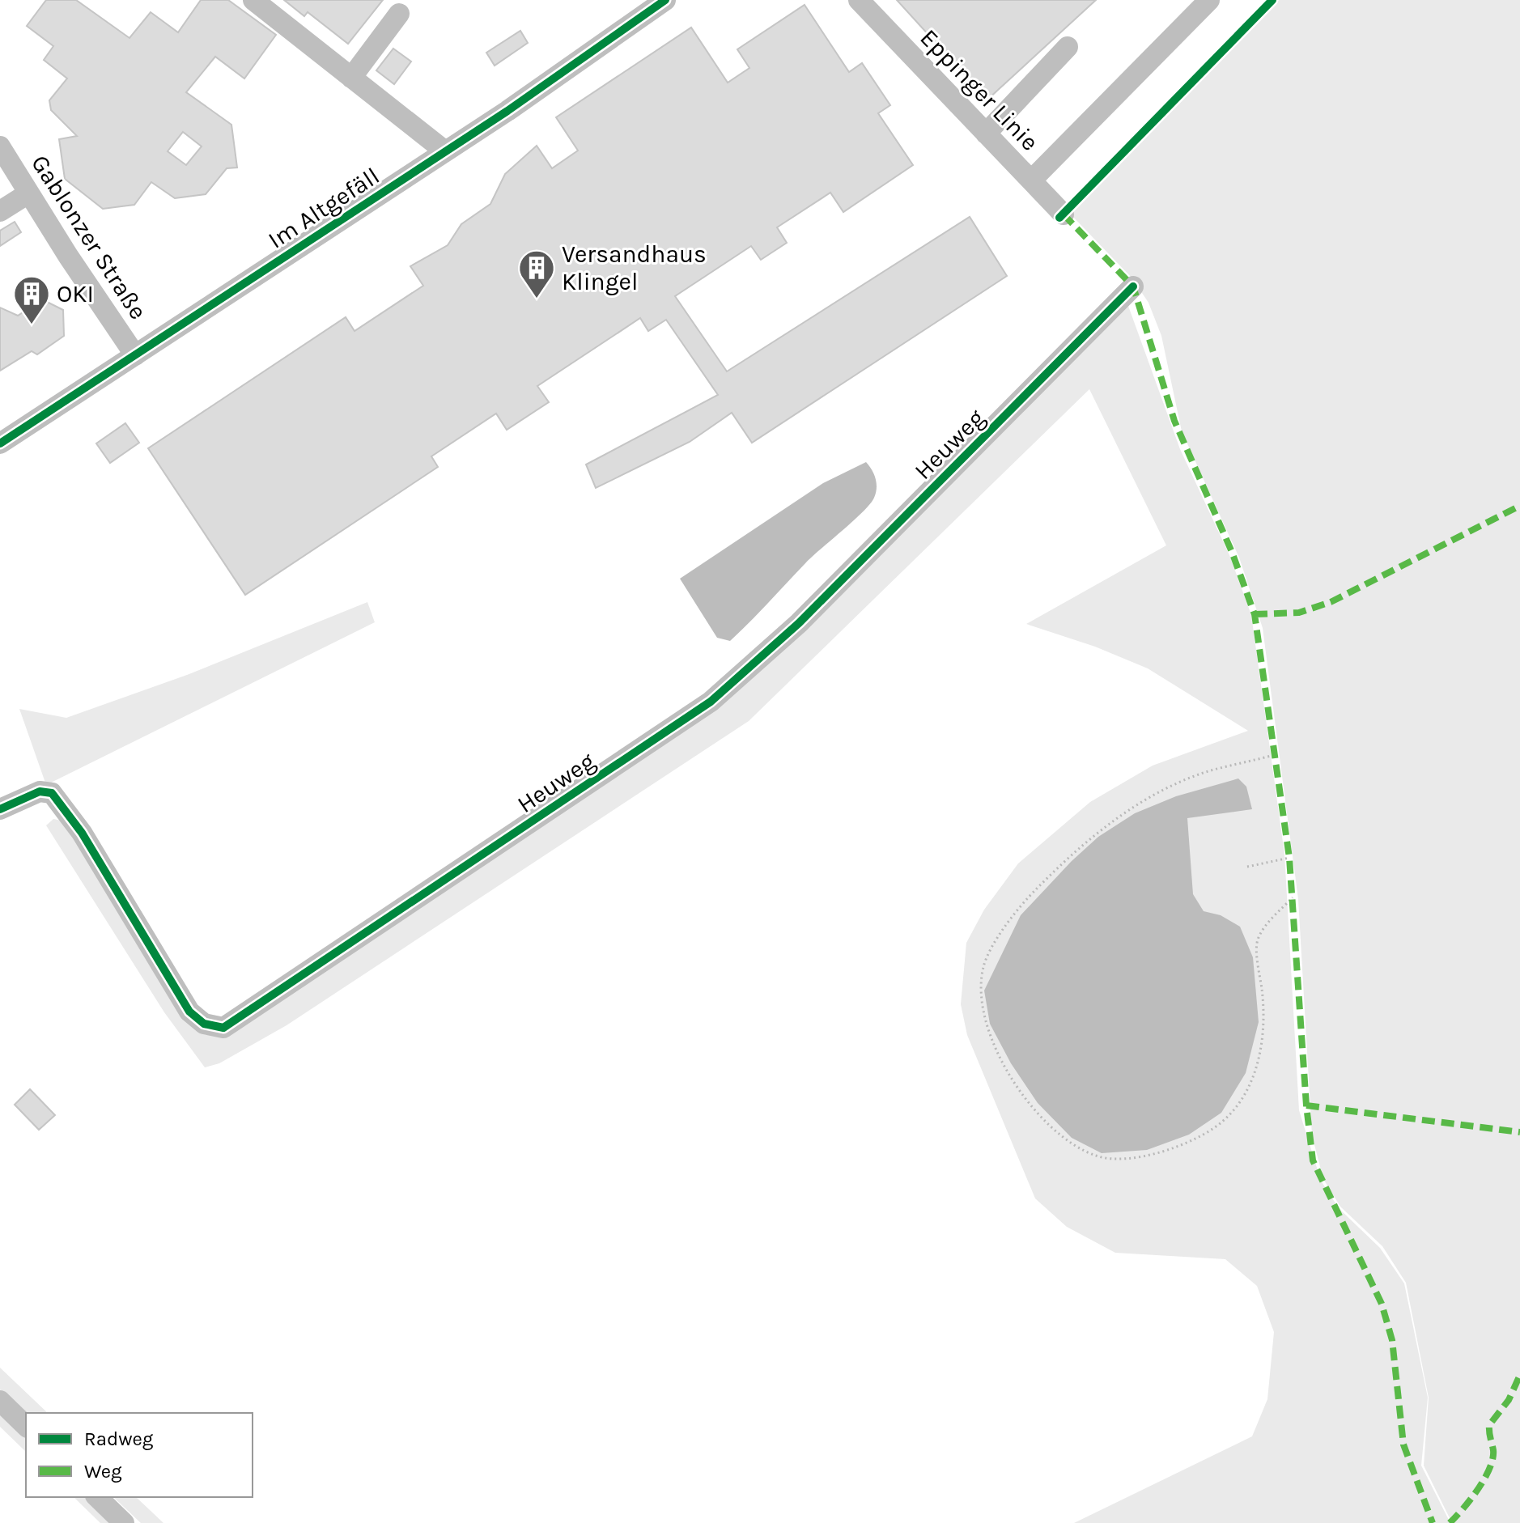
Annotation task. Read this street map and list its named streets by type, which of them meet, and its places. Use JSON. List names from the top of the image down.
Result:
{
  "streets": {
    "street": [
      "Eppinger Linie",
      "Im Altgefäll",
      "Gablonzer Straße",
      "Heuweg"
    ]
  },
  "crossings": [
    ["Im Altgefäll", "Gablonzer Straße"]
  ],
  "places": {
    "building": ["Versandhaus Klingel", "OKI"]
  },
  "legend": ["Radweg", "Weg"]
}
